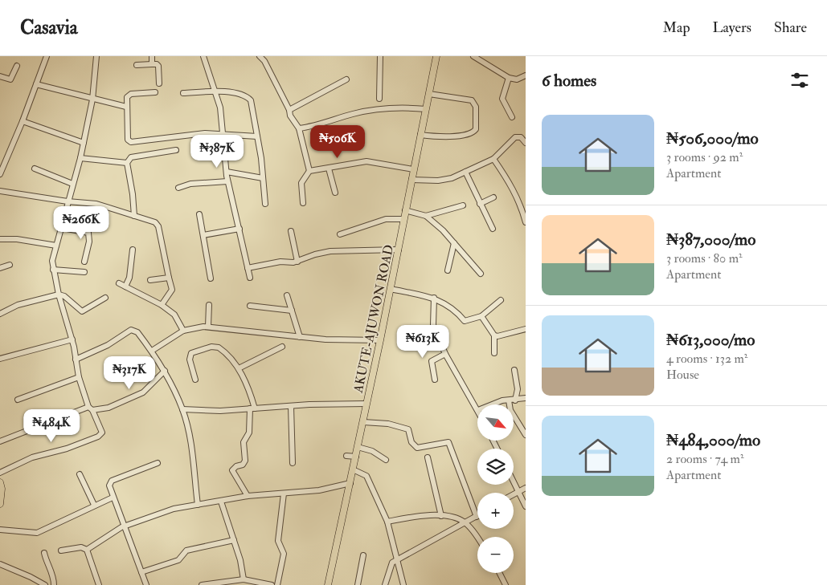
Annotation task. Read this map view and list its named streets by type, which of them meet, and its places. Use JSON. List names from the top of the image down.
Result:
{
  "streets": {
    "main road": ["AKUTE-AJUWON ROAD"]
  },
  "north": "bottom right",
  "page": {
    "header": "Casavia",
    "nav": ["Map", "Layers", "Share"],
    "heading": "6 homes",
    "list": [
      {
        "name": "₦506,000/mo",
        "note": "3 rooms · 92 m² · Apartment"
      },
      {
        "name": "₦387,000/mo",
        "note": "3 rooms · 80 m² · Apartment"
      },
      {
        "name": "₦613,000/mo",
        "note": "4 rooms · 132 m² · House"
      },
      {
        "name": "₦484,000/mo",
        "note": "2 rooms · 74 m² · Apartment"
      }
    ],
    "price": [
      "₦506K",
      "₦387K",
      "₦266K",
      "₦613K",
      "₦317K",
      "₦484K"
    ],
    "map_buttons": ["+", "−"]
  }
}
